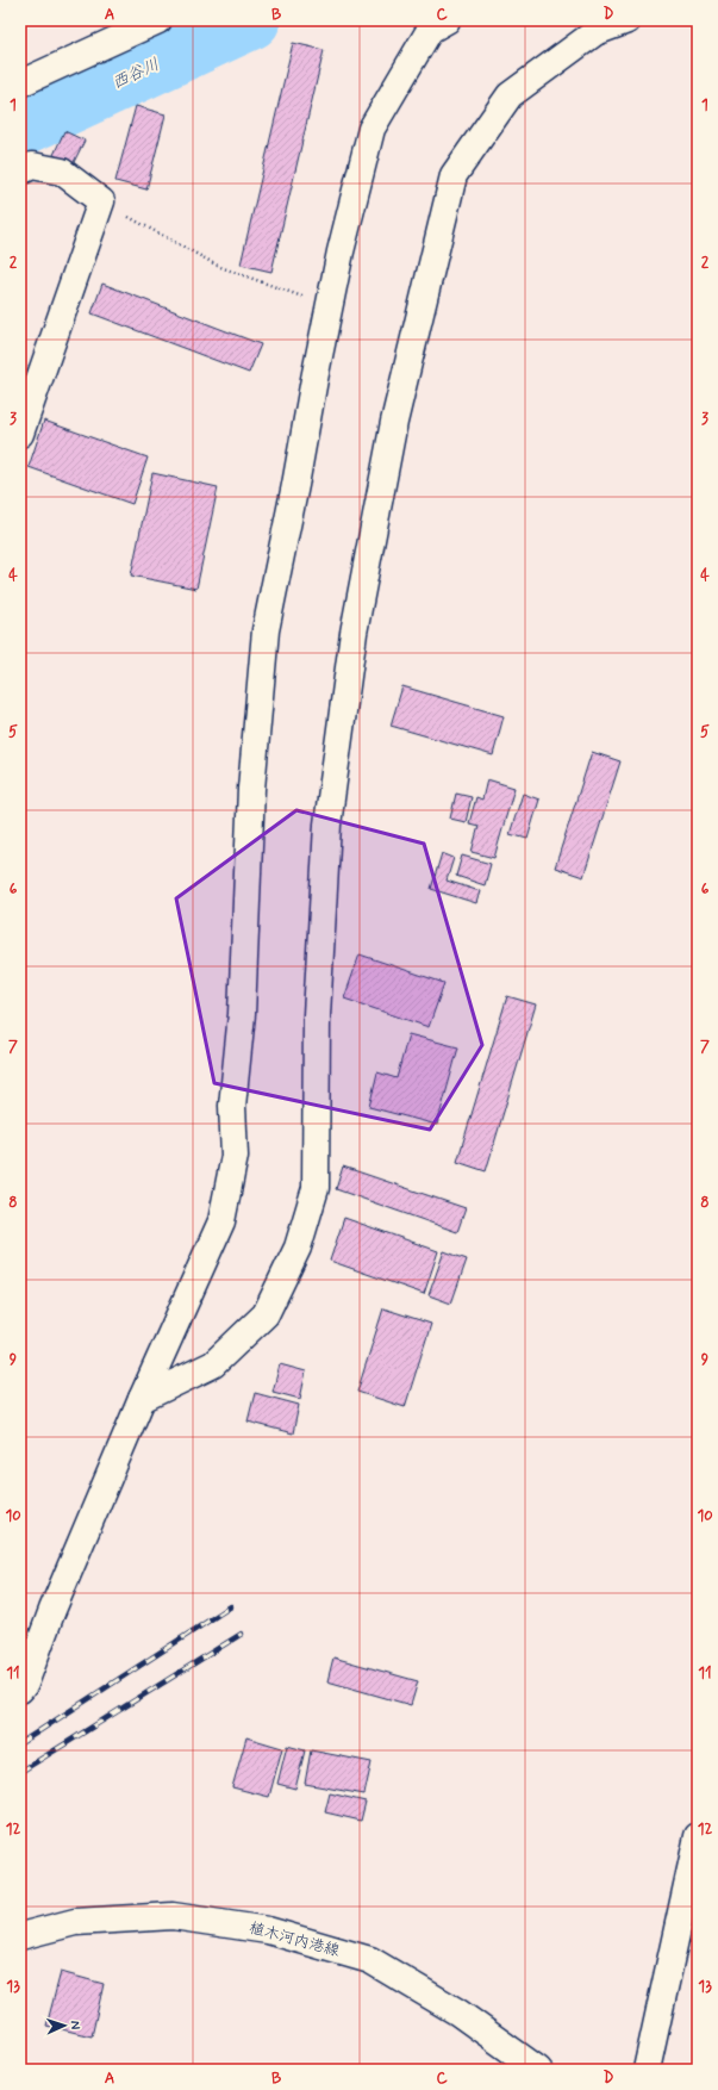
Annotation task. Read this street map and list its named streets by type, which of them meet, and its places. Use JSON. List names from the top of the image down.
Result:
{
  "streets": {
    "street": ["植木河内港線"]
  },
  "water": ["西谷川"],
  "north": "right",
  "grid": {
    "columns": [
      "A",
      "B",
      "C",
      "D"
    ],
    "rows": [
      "1",
      "2",
      "3",
      "4",
      "5",
      "6",
      "7",
      "8",
      "9",
      "10",
      "11",
      "12",
      "13"
    ]
  }
}
